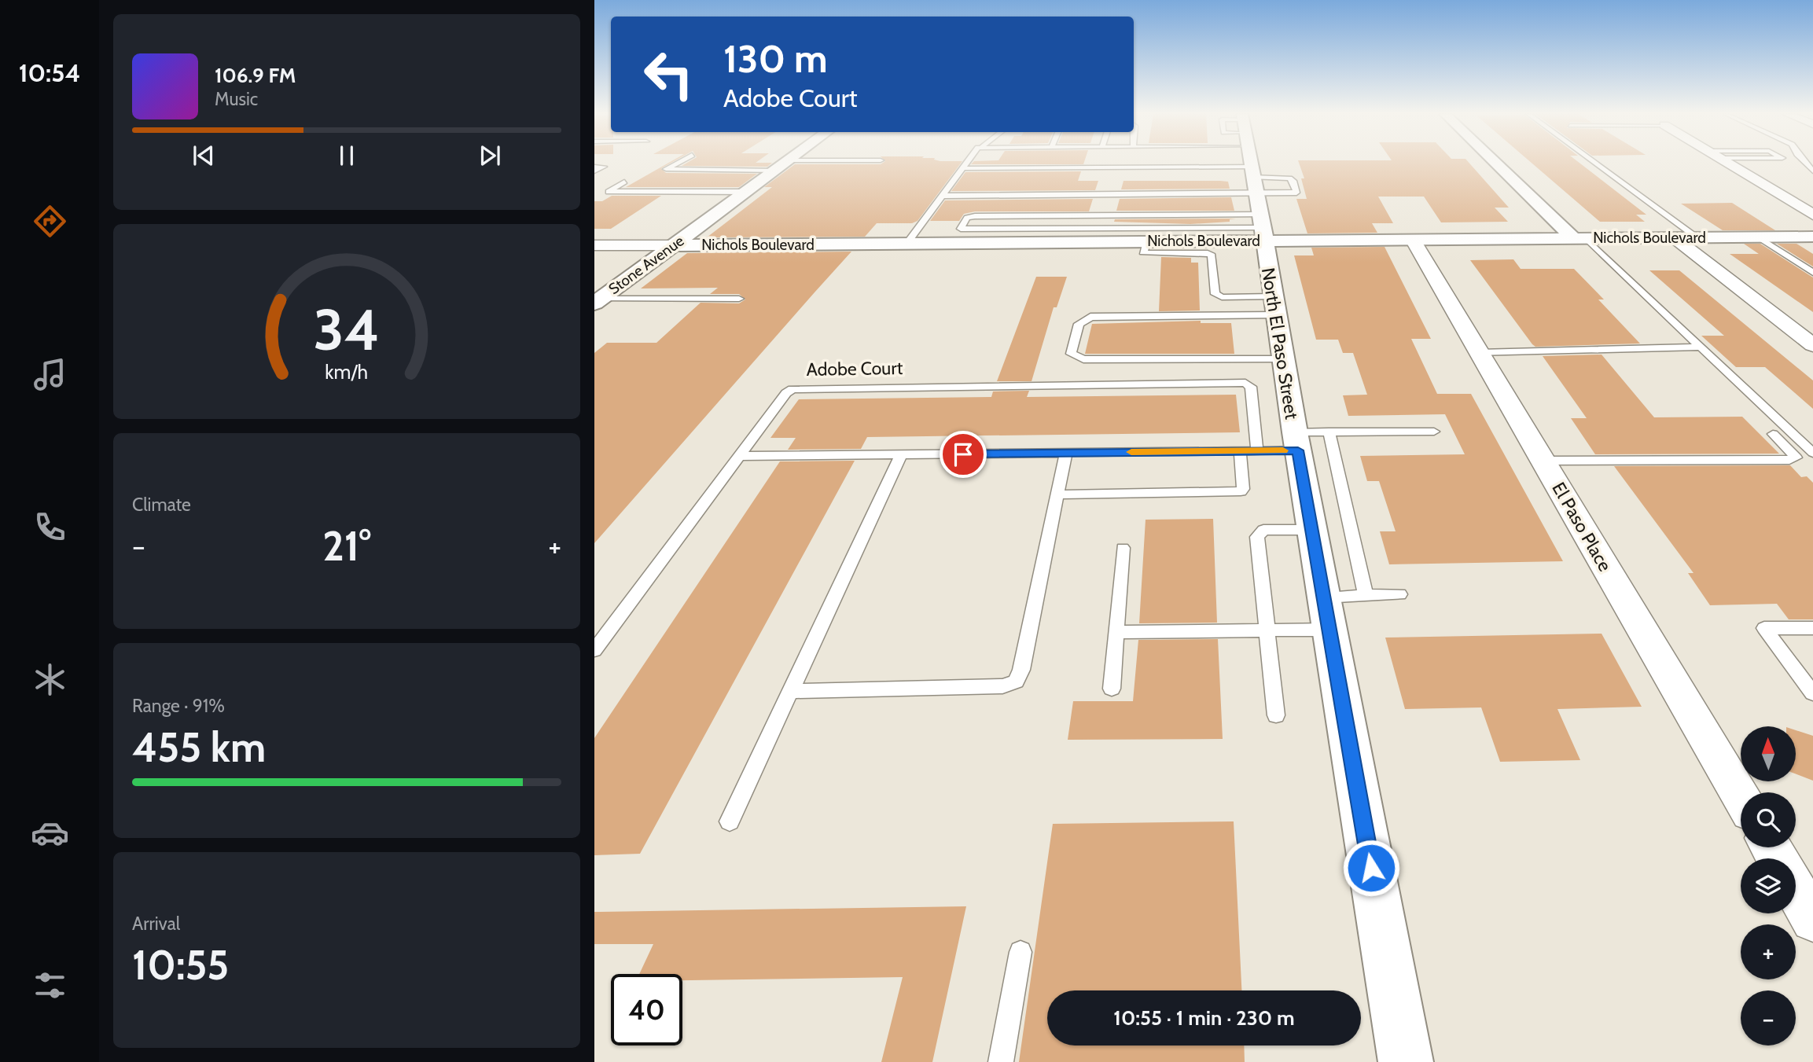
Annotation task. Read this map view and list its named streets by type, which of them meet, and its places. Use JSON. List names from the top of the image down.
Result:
{
  "streets": {
    "street": [
      "Nichols Boulevard",
      "Stone Avenue",
      "North El Paso Street",
      "El Paso Place"
    ],
    "lane": ["Adobe Court"]
  },
  "crossings": [
    ["Nichols Boulevard", "Stone Avenue"],
    ["Nichols Boulevard", "North El Paso Street"],
    ["Nichols Boulevard", "El Paso Place"]
  ],
  "north": "top",
  "page": {
    "tabs": "10:54",
    "turn": ["130 m", "Adobe Court"],
    "song": ["106.9 FM", "Music"],
    "tile": [
      "Climate",
      ["Range · 91%", "455 km"],
      ["Arrival", "10:55"]
    ],
    "heat": ["−", "21°", "+"],
    "map_buttons": ["+", "−"],
    "limit": "40",
    "trip": "10:55 · 1 min · 230 m",
    "gauge": ["34", "km/h"]
  }
}
